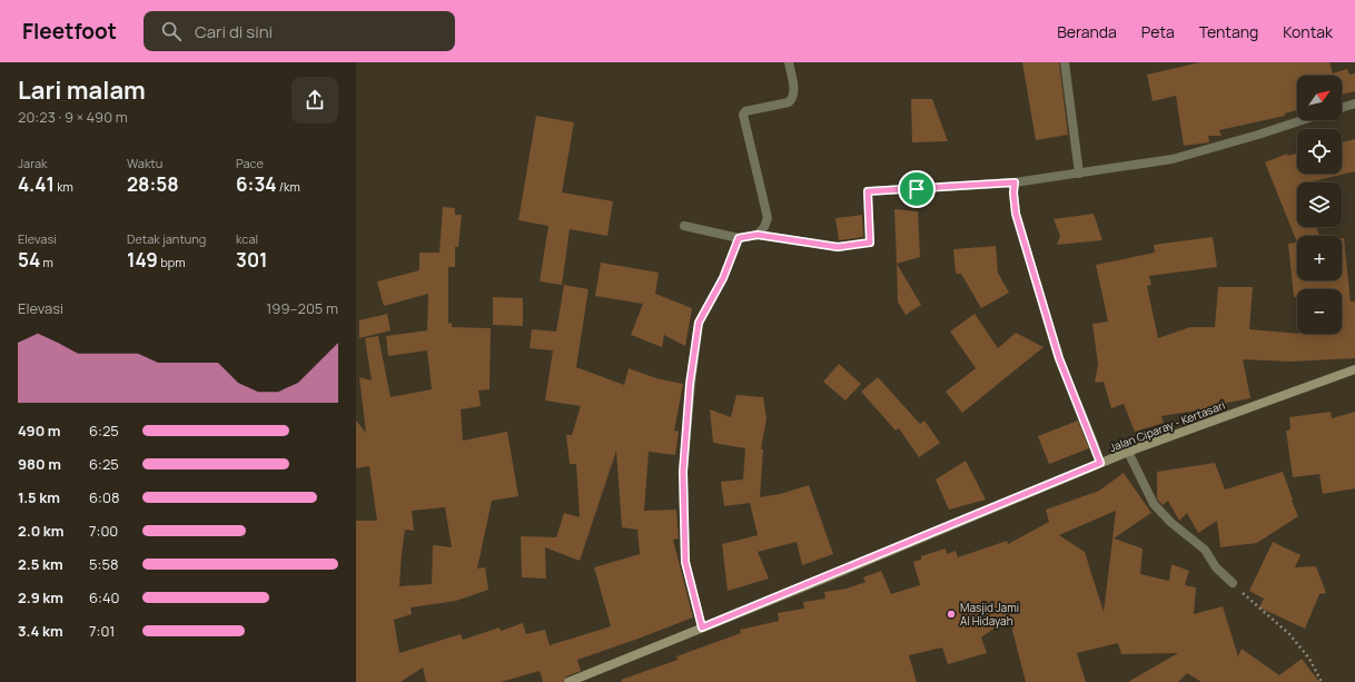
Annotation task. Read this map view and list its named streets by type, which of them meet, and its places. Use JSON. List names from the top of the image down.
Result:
{
  "streets": {
    "main road": ["Jalan Ciparay - Kertasari"]
  },
  "places": ["Masjid Jami Al Hidayah"],
  "north": "top right",
  "page": {
    "header": "Fleetfoot",
    "search": "Cari di sini",
    "nav": [
      "Beranda",
      "Peta",
      "Tentang",
      "Kontak"
    ],
    "heading": ["Lari malam", "20:23 · 9 × 490 m"],
    "map_buttons": ["+", "−"],
    "stats": [
      ["Jarak", "4.41 km"],
      ["Waktu", "28:58"],
      ["Pace", "6:34 /km"],
      ["Elevasi", "54 m"],
      ["Detak jantung", "149 bpm"],
      ["kcal", "301"]
    ],
    "chart": ["Elevasi", "199–205 m"],
    "list": [
      {
        "name": "490 m",
        "note": "6:25"
      },
      {
        "name": "980 m",
        "note": "6:25"
      },
      {
        "name": "1.5 km",
        "note": "6:08"
      },
      {
        "name": "2.0 km",
        "note": "7:00"
      },
      {
        "name": "2.5 km",
        "note": "5:58"
      },
      {
        "name": "2.9 km",
        "note": "6:40"
      },
      {
        "name": "3.4 km",
        "note": "7:01"
      }
    ]
  }
}
